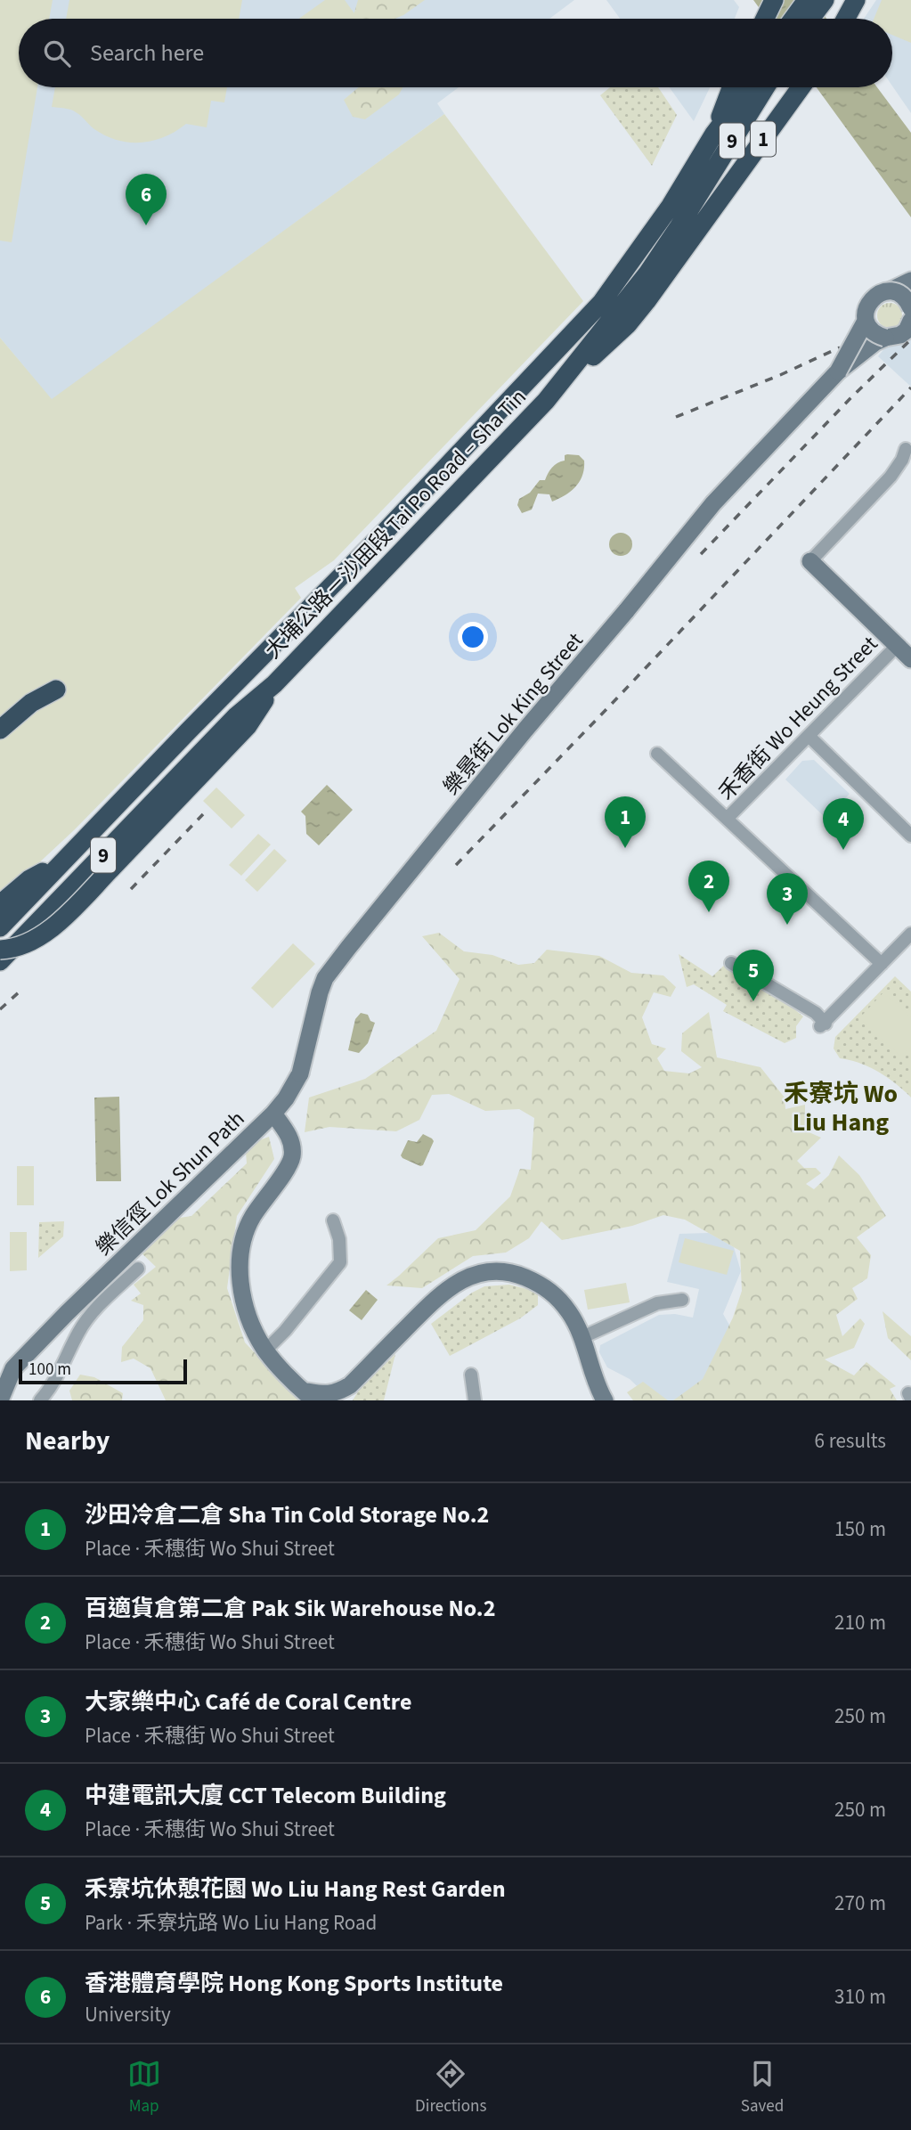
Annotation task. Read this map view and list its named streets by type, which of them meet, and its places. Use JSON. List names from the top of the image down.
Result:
{
  "streets": {
    "highway": ["1", "9", "大埔公路－沙田段 Tai Po Road – Sha Tin"],
    "street": ["樂景街 Lok King Street", "禾香街 Wo Heung Street", "樂信徑 Lok Shun Path"]
  },
  "crossings": [
    ["1", "大埔公路－沙田段 Tai Po Road – Sha Tin"],
    ["樂景街 Lok King Street", "樂信徑 Lok Shun Path"]
  ],
  "districts": ["禾寮坑 Wo Liu Hang"],
  "scale_bar": "100 m",
  "page": {
    "search": "Search here",
    "pins": [
      "6",
      "1",
      "4",
      "2",
      "3",
      "5"
    ],
    "scale": "100 m",
    "heading": ["Nearby", "6 results"],
    "list": [
      {
        "mark": "1",
        "name": "沙田冷倉二倉 Sha Tin Cold Storage No.2",
        "note": "Place · 禾穗街 Wo Shui Street",
        "value": "150 m"
      },
      {
        "mark": "2",
        "name": "百適貨倉第二倉 Pak Sik Warehouse No.2",
        "note": "Place · 禾穗街 Wo Shui Street",
        "value": "210 m"
      },
      {
        "mark": "3",
        "name": "大家樂中心 Café de Coral Centre",
        "note": "Place · 禾穗街 Wo Shui Street",
        "value": "250 m"
      },
      {
        "mark": "4",
        "name": "中建電訊大廈 CCT Telecom Building",
        "note": "Place · 禾穗街 Wo Shui Street",
        "value": "250 m"
      },
      {
        "mark": "5",
        "name": "禾寮坑休憩花園 Wo Liu Hang Rest Garden",
        "note": "Park · 禾寮坑路 Wo Liu Hang Road",
        "value": "270 m"
      },
      {
        "mark": "6",
        "name": "香港體育學院 Hong Kong Sports Institute",
        "note": "University",
        "value": "310 m"
      }
    ],
    "nav": ["Map", "Directions", "Saved"]
  }
}
